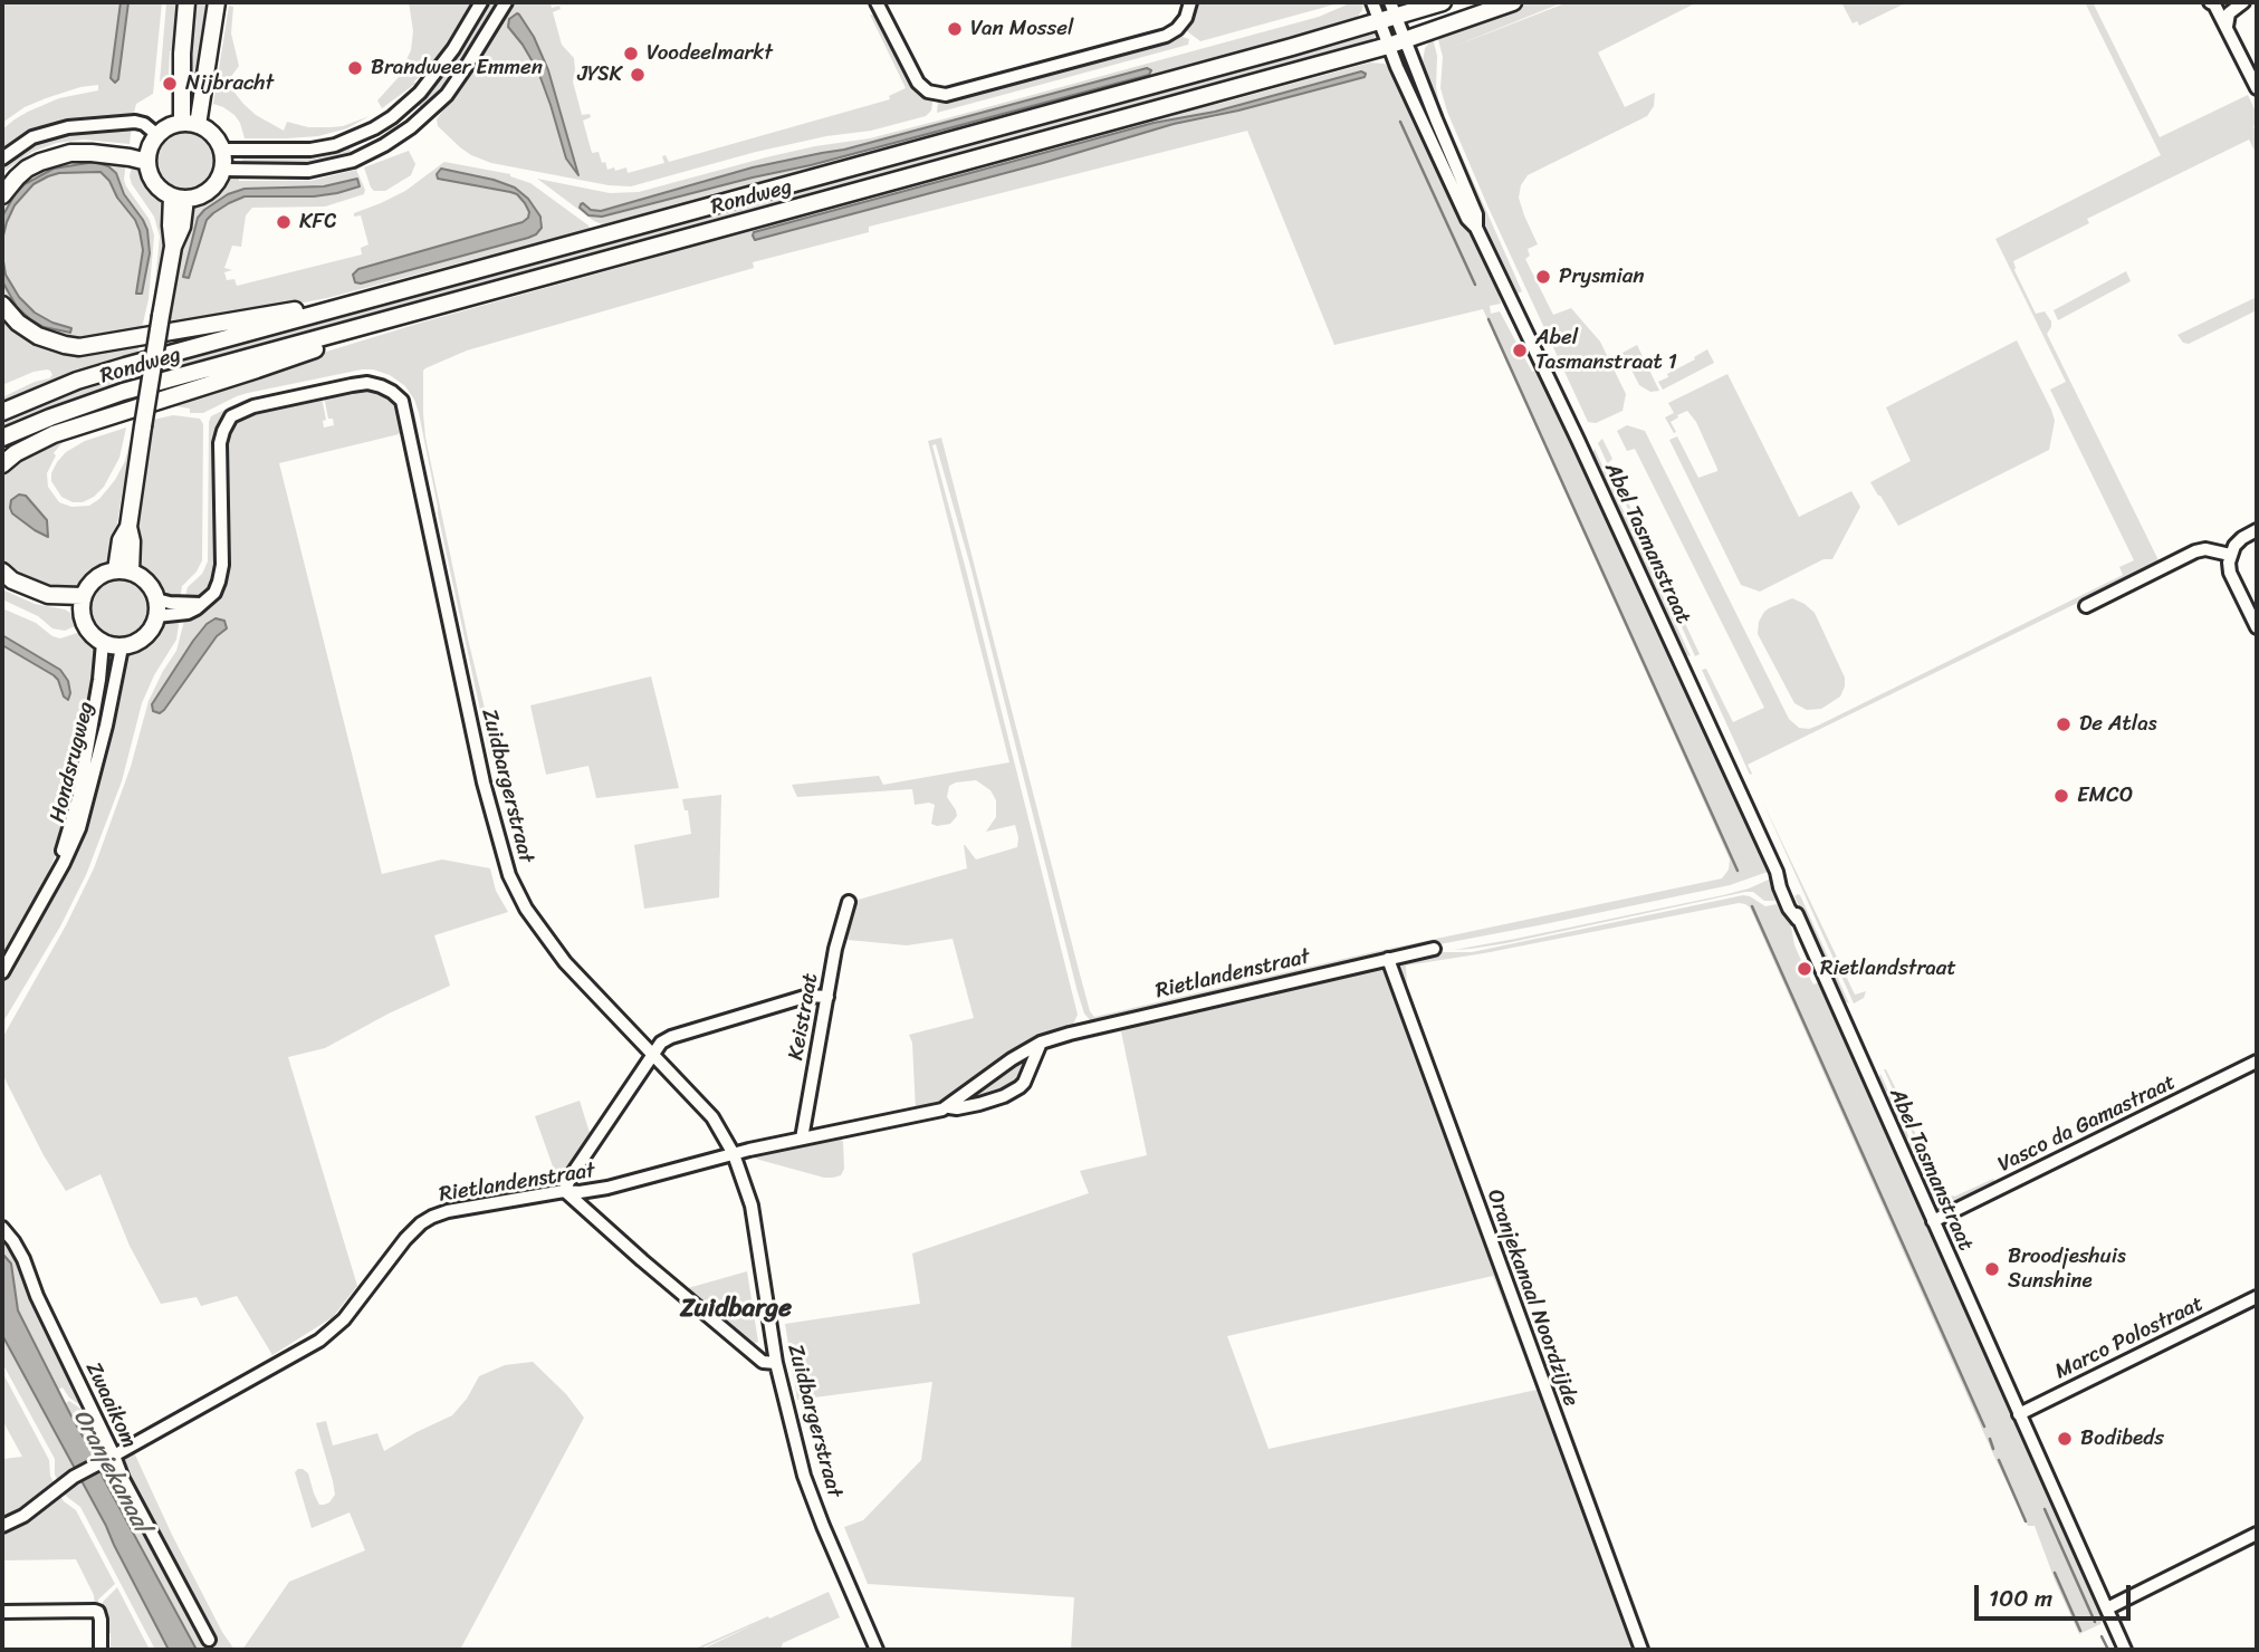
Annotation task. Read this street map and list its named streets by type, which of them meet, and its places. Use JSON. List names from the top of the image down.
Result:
{
  "streets": {
    "main road": ["Rondweg"],
    "street": [
      "Abel Tasmanstraat",
      "Hondsrugweg",
      "Zuidbargerstraat",
      "Rietlandenstraat",
      "Keistraat",
      "Vasco da Gamastraat",
      "Oranjekanaal Noordzijde",
      "Marco Polostraat",
      "Zwaaikom"
    ]
  },
  "crossings": [
    ["Rondweg", "Abel Tasmanstraat"],
    ["Abel Tasmanstraat", "Vasco da Gamastraat"],
    ["Abel Tasmanstraat", "Marco Polostraat"],
    ["Hondsrugweg", "Zuidbargerstraat"],
    ["Zuidbargerstraat", "Rietlandenstraat"],
    ["Rietlandenstraat", "Keistraat"],
    ["Rietlandenstraat", "Oranjekanaal Noordzijde"],
    ["Rietlandenstraat", "Zwaaikom"]
  ],
  "districts": ["Zuidbarge"],
  "water": ["Oranjekanaal"],
  "places": [
    "Van Mossel",
    "Voodeelmarkt",
    "Brandweer Emmen",
    "JYSK",
    "Nijbracht",
    "KFC",
    "Prysmian",
    "Abel Tasmanstraat 1",
    "De Atlas",
    "EMCO",
    "Rietlandstraat",
    "Broodjeshuis Sunshine",
    "Bodibeds"
  ],
  "scale_bar": "100 m"
}
